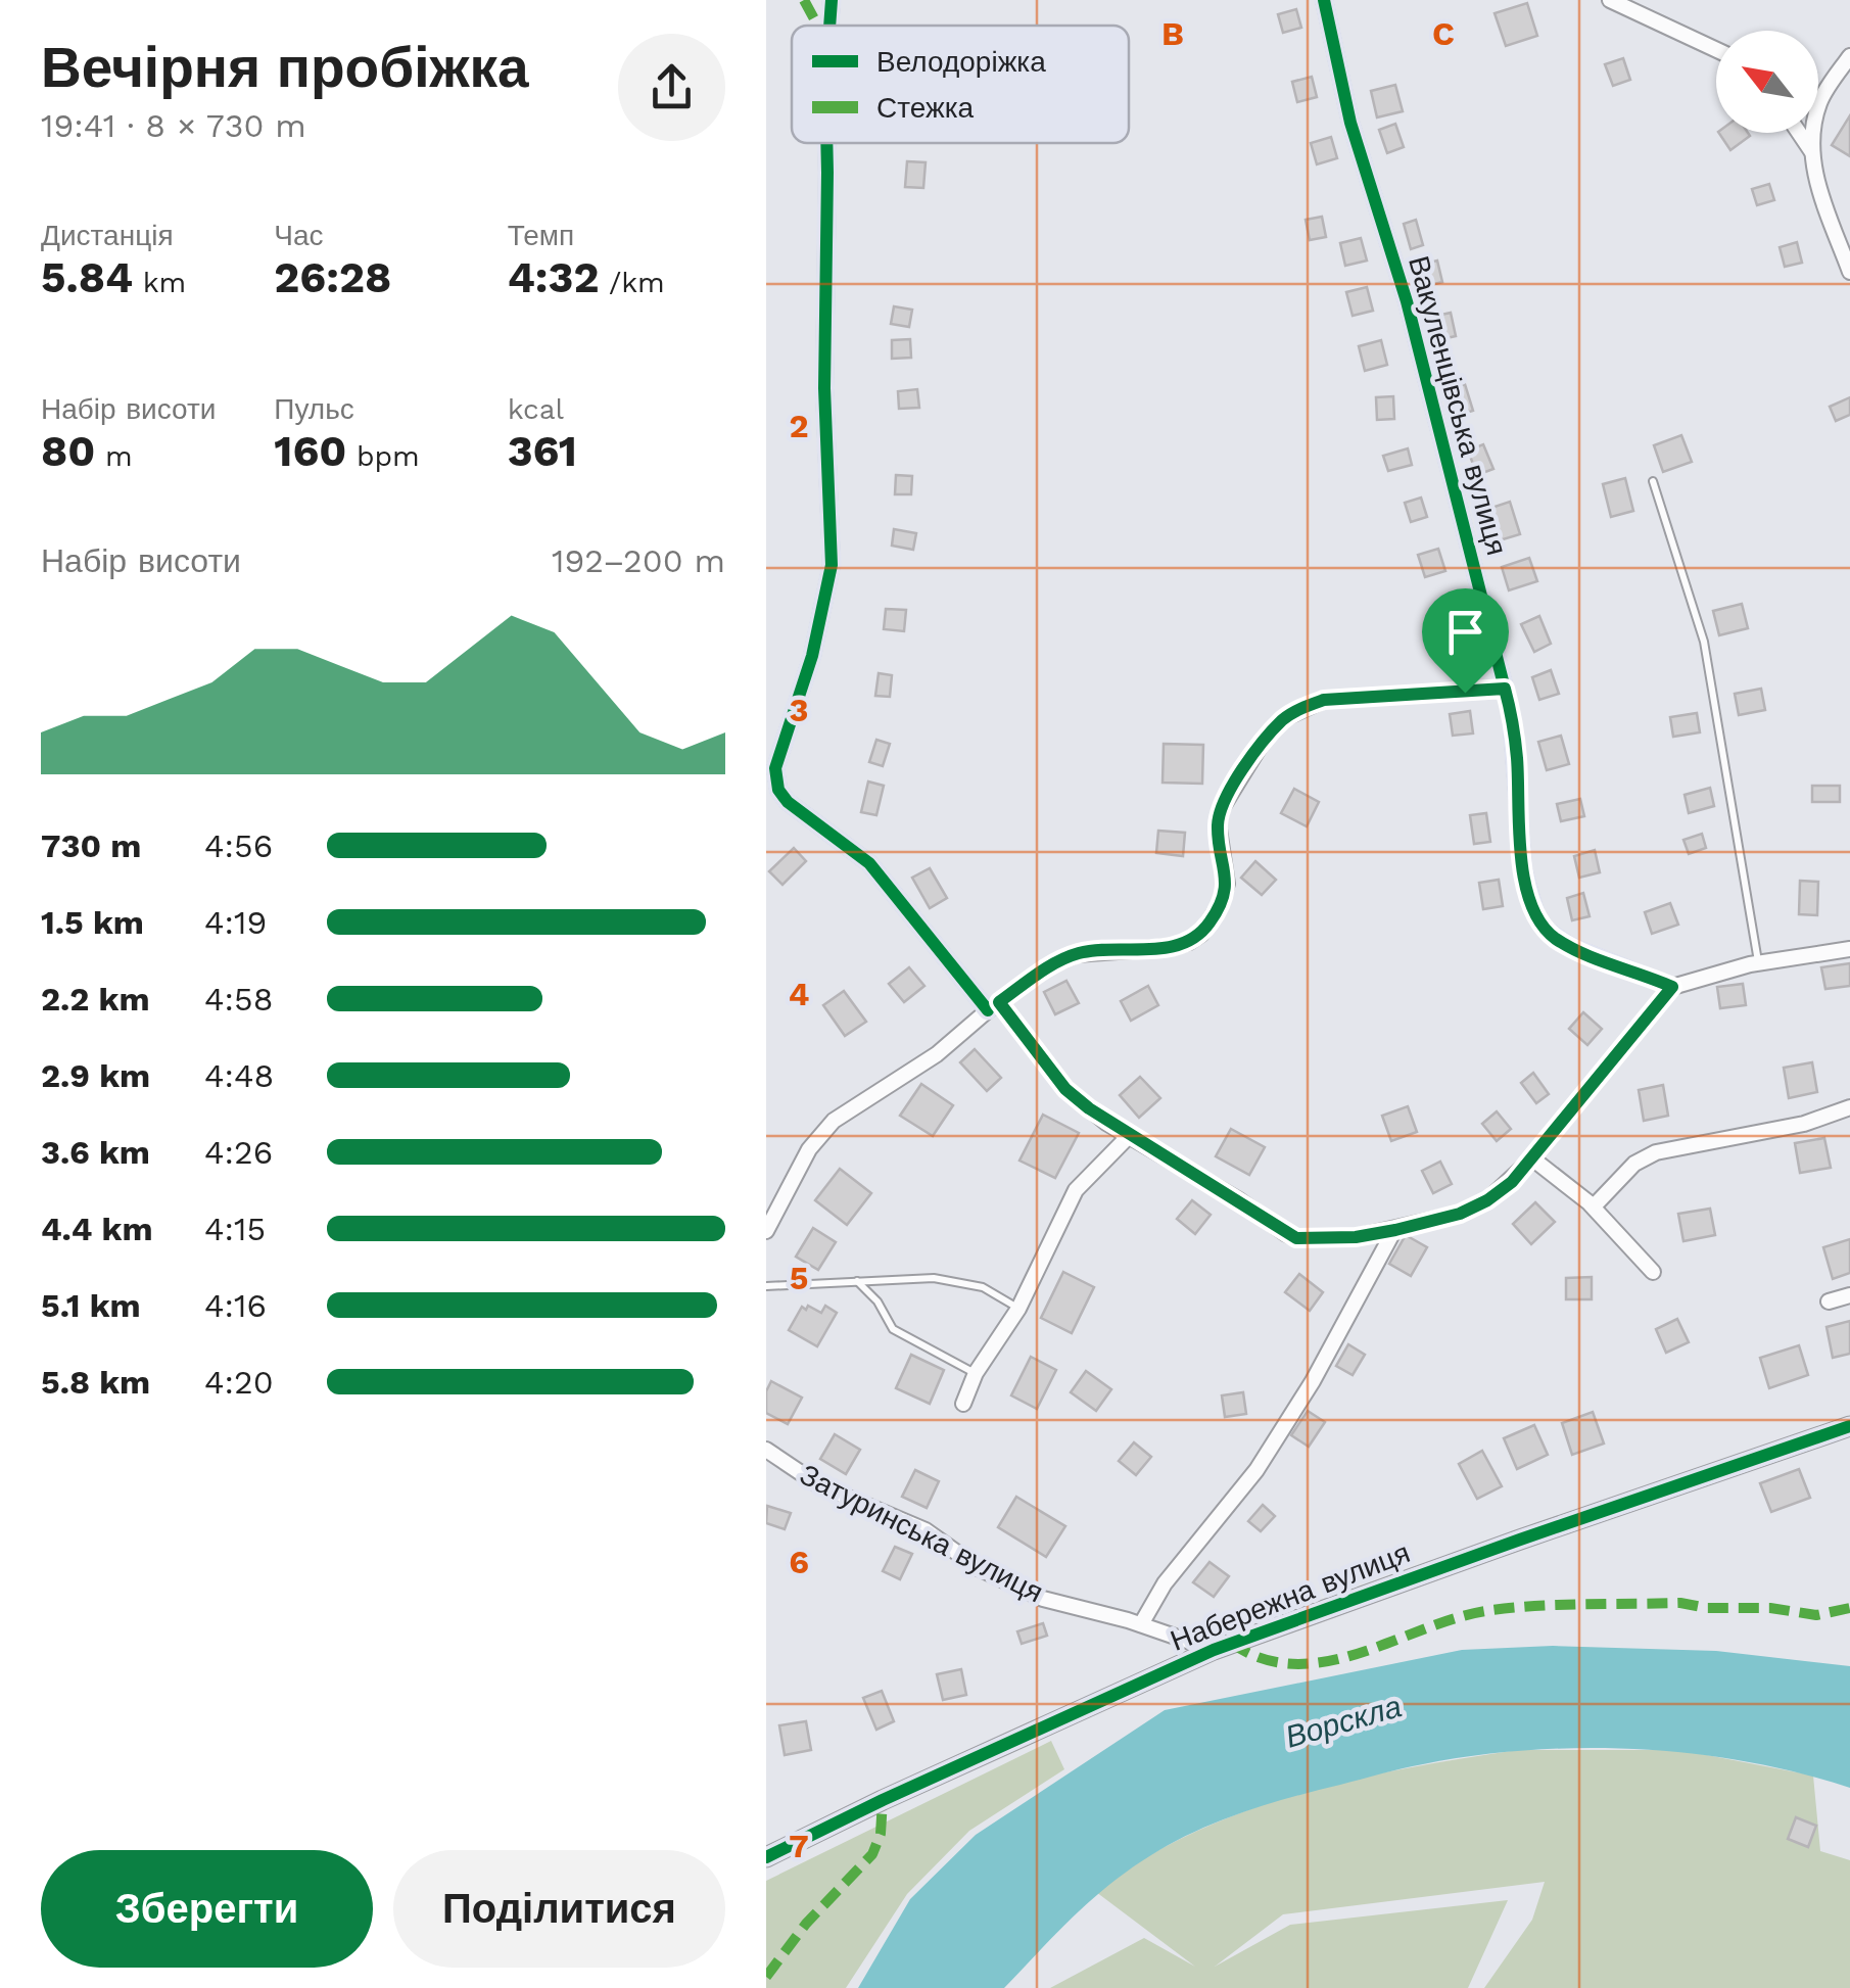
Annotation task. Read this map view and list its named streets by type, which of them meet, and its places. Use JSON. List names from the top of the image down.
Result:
{
  "streets": {
    "street": ["Вакуленцівська вулиця", "Затуринська вулиця", "Набережна вулиця"]
  },
  "crossings": [
    ["Затуринська вулиця", "Набережна вулиця"]
  ],
  "water": ["Ворскла"],
  "legend": ["Велодоріжка", "Стежка"],
  "north": "top left",
  "page": {
    "heading": ["Вечірня пробіжка", "19:41 · 8 × 730 m"],
    "stats": [
      ["Дистанція", "5.84 km"],
      ["Час", "26:28"],
      ["Темп", "4:32 /km"],
      ["Набір висоти", "80 m"],
      ["Пульс", "160 bpm"],
      ["kcal", "361"]
    ],
    "chart": ["Набір висоти", "192–200 m"],
    "list": [
      {
        "name": "730 m",
        "note": "4:56"
      },
      {
        "name": "1.5 km",
        "note": "4:19"
      },
      {
        "name": "2.2 km",
        "note": "4:58"
      },
      {
        "name": "2.9 km",
        "note": "4:48"
      },
      {
        "name": "3.6 km",
        "note": "4:26"
      },
      {
        "name": "4.4 km",
        "note": "4:15"
      },
      {
        "name": "5.1 km",
        "note": "4:16"
      },
      {
        "name": "5.8 km",
        "note": "4:20"
      }
    ],
    "buttons": ["Зберегти", "Поділитися"]
  },
  "grid": {
    "columns": ["B", "C"],
    "rows": [
      "2",
      "3",
      "4",
      "5",
      "6",
      "7"
    ]
  }
}
